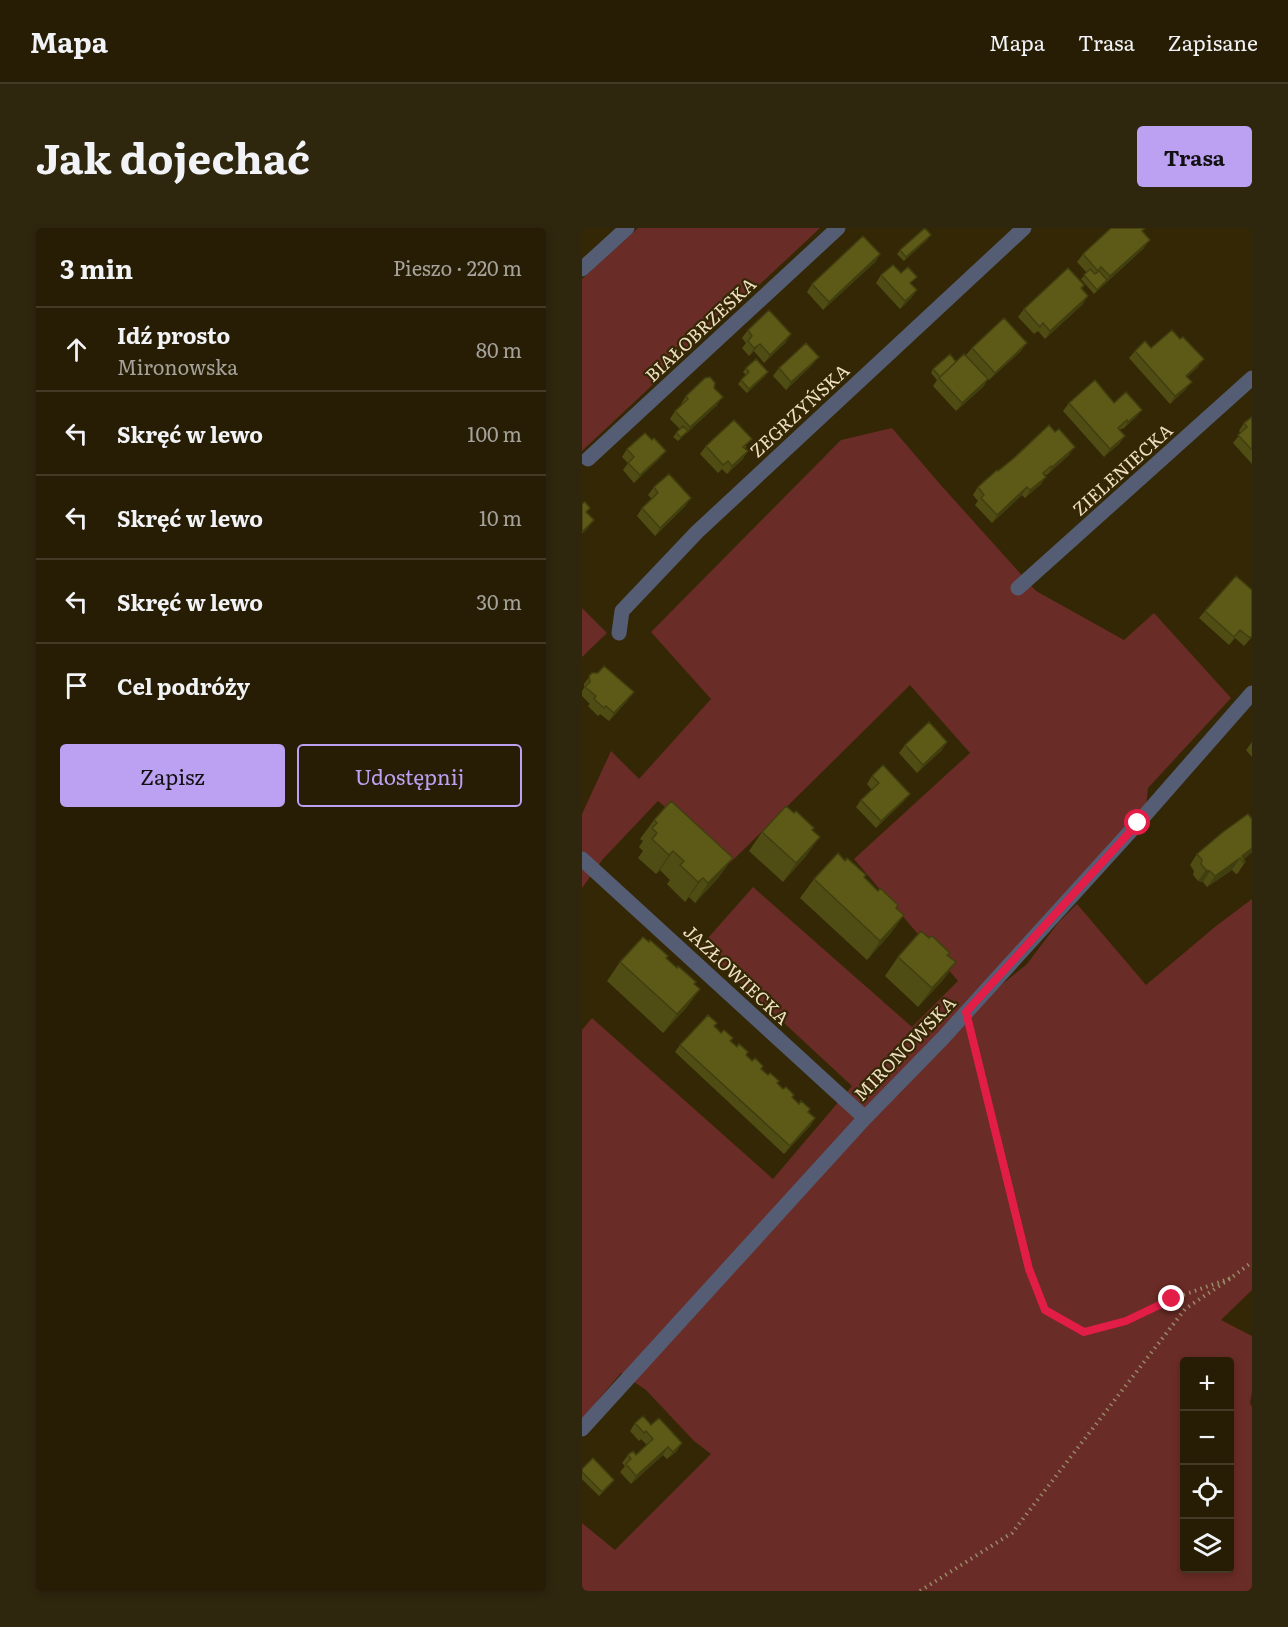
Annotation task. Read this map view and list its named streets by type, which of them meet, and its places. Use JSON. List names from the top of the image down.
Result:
{
  "streets": {
    "street": [
      "BIAŁOBRZESKA",
      "ZEGRZYŃSKA",
      "ZIELENIECKA",
      "JAZŁOWIECKA",
      "MIRONOWSKA"
    ]
  },
  "crossings": [
    ["JAZŁOWIECKA", "MIRONOWSKA"]
  ],
  "page": {
    "header": "Mapa",
    "nav": ["Mapa", "Trasa", "Zapisane"],
    "title": "Jak dojechać",
    "buttons": [
      "Trasa",
      ["Zapisz", "Udostępnij"]
    ],
    "heading": ["3 min", "Pieszo · 220 m"],
    "list": [
      ["Idź prosto", "Mironowska", "80 m"],
      ["Skręć w lewo", "100 m"],
      ["Skręć w lewo", "10 m"],
      ["Skręć w lewo", "30 m"],
      "Cel podróży"
    ],
    "map_buttons": ["+", "−"]
  }
}
